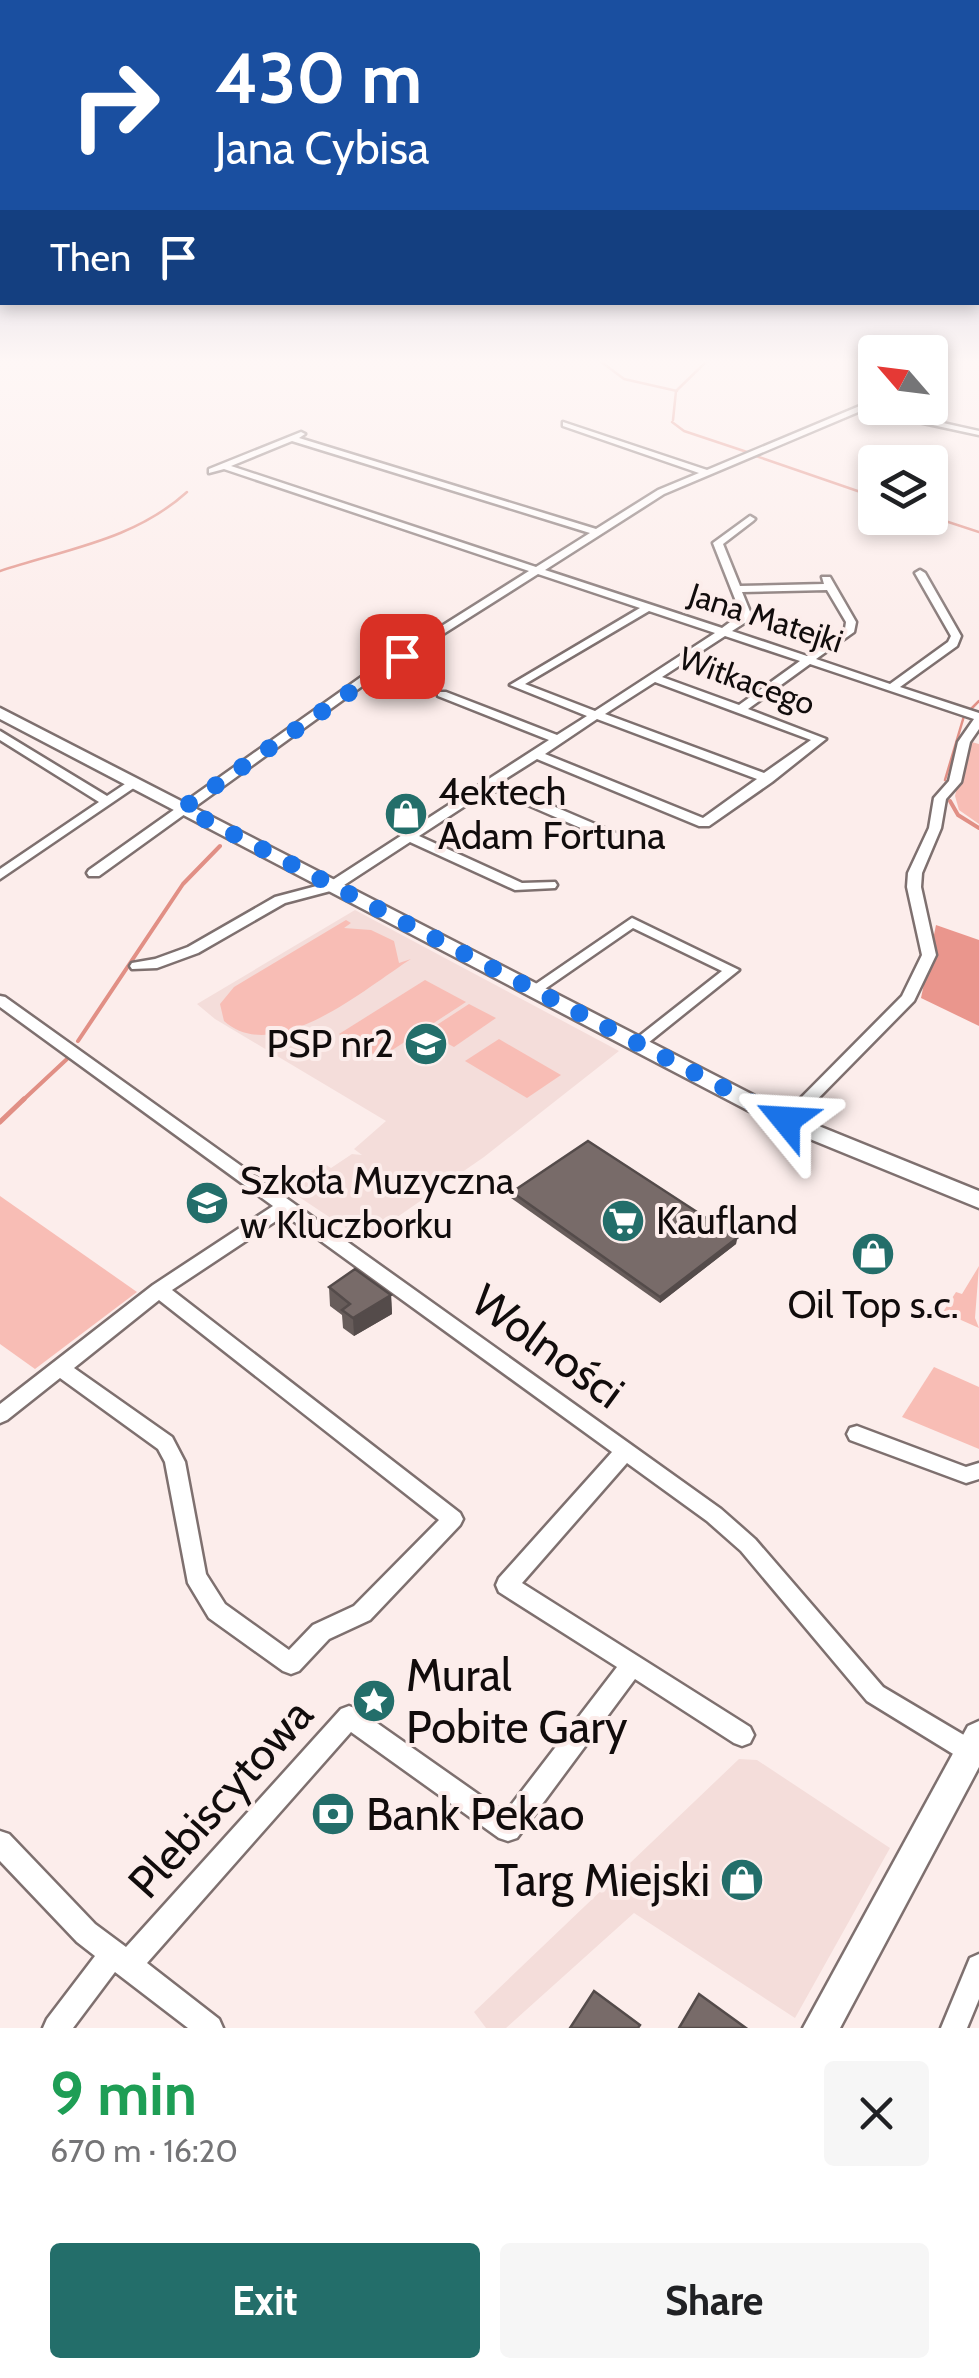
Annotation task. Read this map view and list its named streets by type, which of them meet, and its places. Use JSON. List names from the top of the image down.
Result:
{
  "streets": {
    "street": [
      "Jana Matejki",
      "Witkacego",
      "Wolności",
      "Plebiscytowa"
    ]
  },
  "places": {
    "shop": ["4ektech Adam Fortuna", "Oil Top s.c.", "Targ Miejski"],
    "school or university": ["PSP nr2", "Szkoła Muzyczna w Kluczborku"],
    "supermarket": ["Kaufland"],
    "place": ["Mural Pobite Gary"],
    "bank": ["Bank Pekao"]
  },
  "north": "top left",
  "page": {
    "turn": ["430 m", "Jana Cybisa"],
    "then": "Then",
    "heading": ["9 min", "670 m · 16:20"],
    "buttons": ["Exit", "Share"]
  }
}
